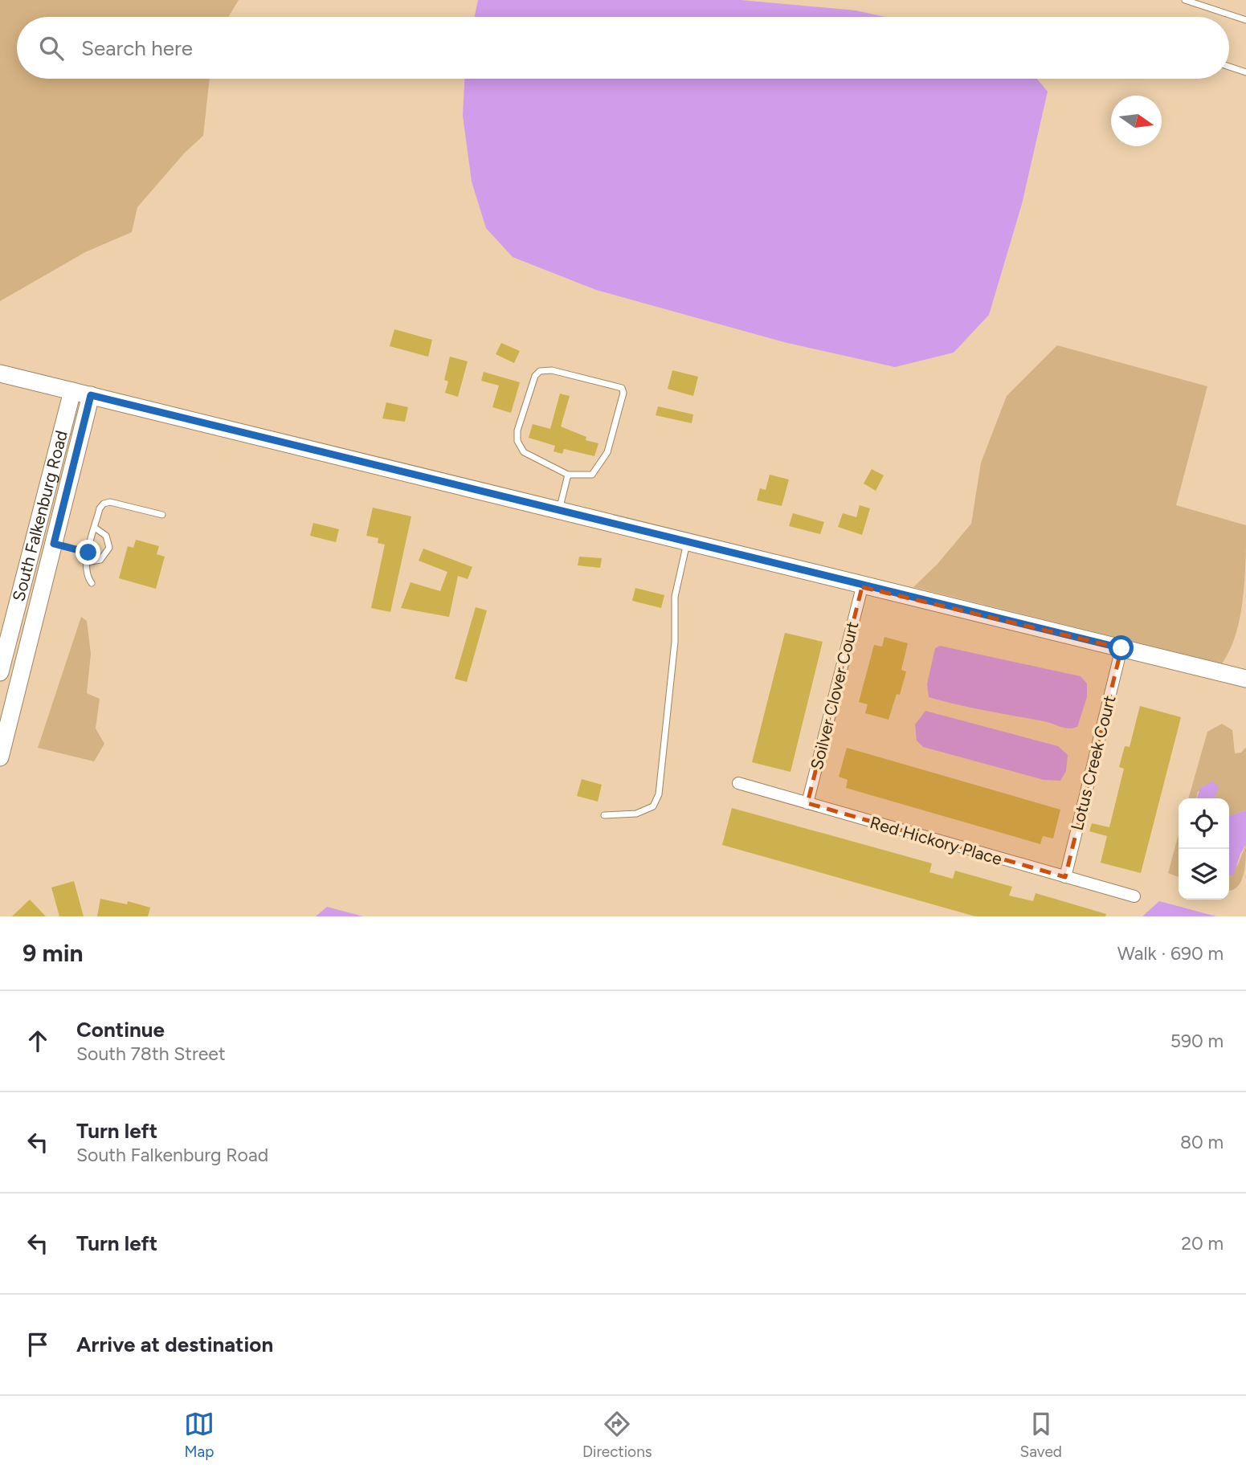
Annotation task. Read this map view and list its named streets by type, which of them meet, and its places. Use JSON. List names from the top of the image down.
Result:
{
  "streets": {
    "street": [
      "South Falkenburg Road",
      "Soilver Clover Court",
      "Lotus Creek Court",
      "Red Hickory Place"
    ]
  },
  "crossings": [
    ["Soilver Clover Court", "Red Hickory Place"],
    ["Lotus Creek Court", "Red Hickory Place"]
  ],
  "north": "right",
  "page": {
    "search": "Search here",
    "heading": ["9 min", "Walk · 690 m"],
    "list": [
      ["Continue", "South 78th Street", "590 m"],
      ["Turn left", "South Falkenburg Road", "80 m"],
      ["Turn left", "20 m"],
      "Arrive at destination"
    ],
    "nav": ["Map", "Directions", "Saved"]
  }
}
